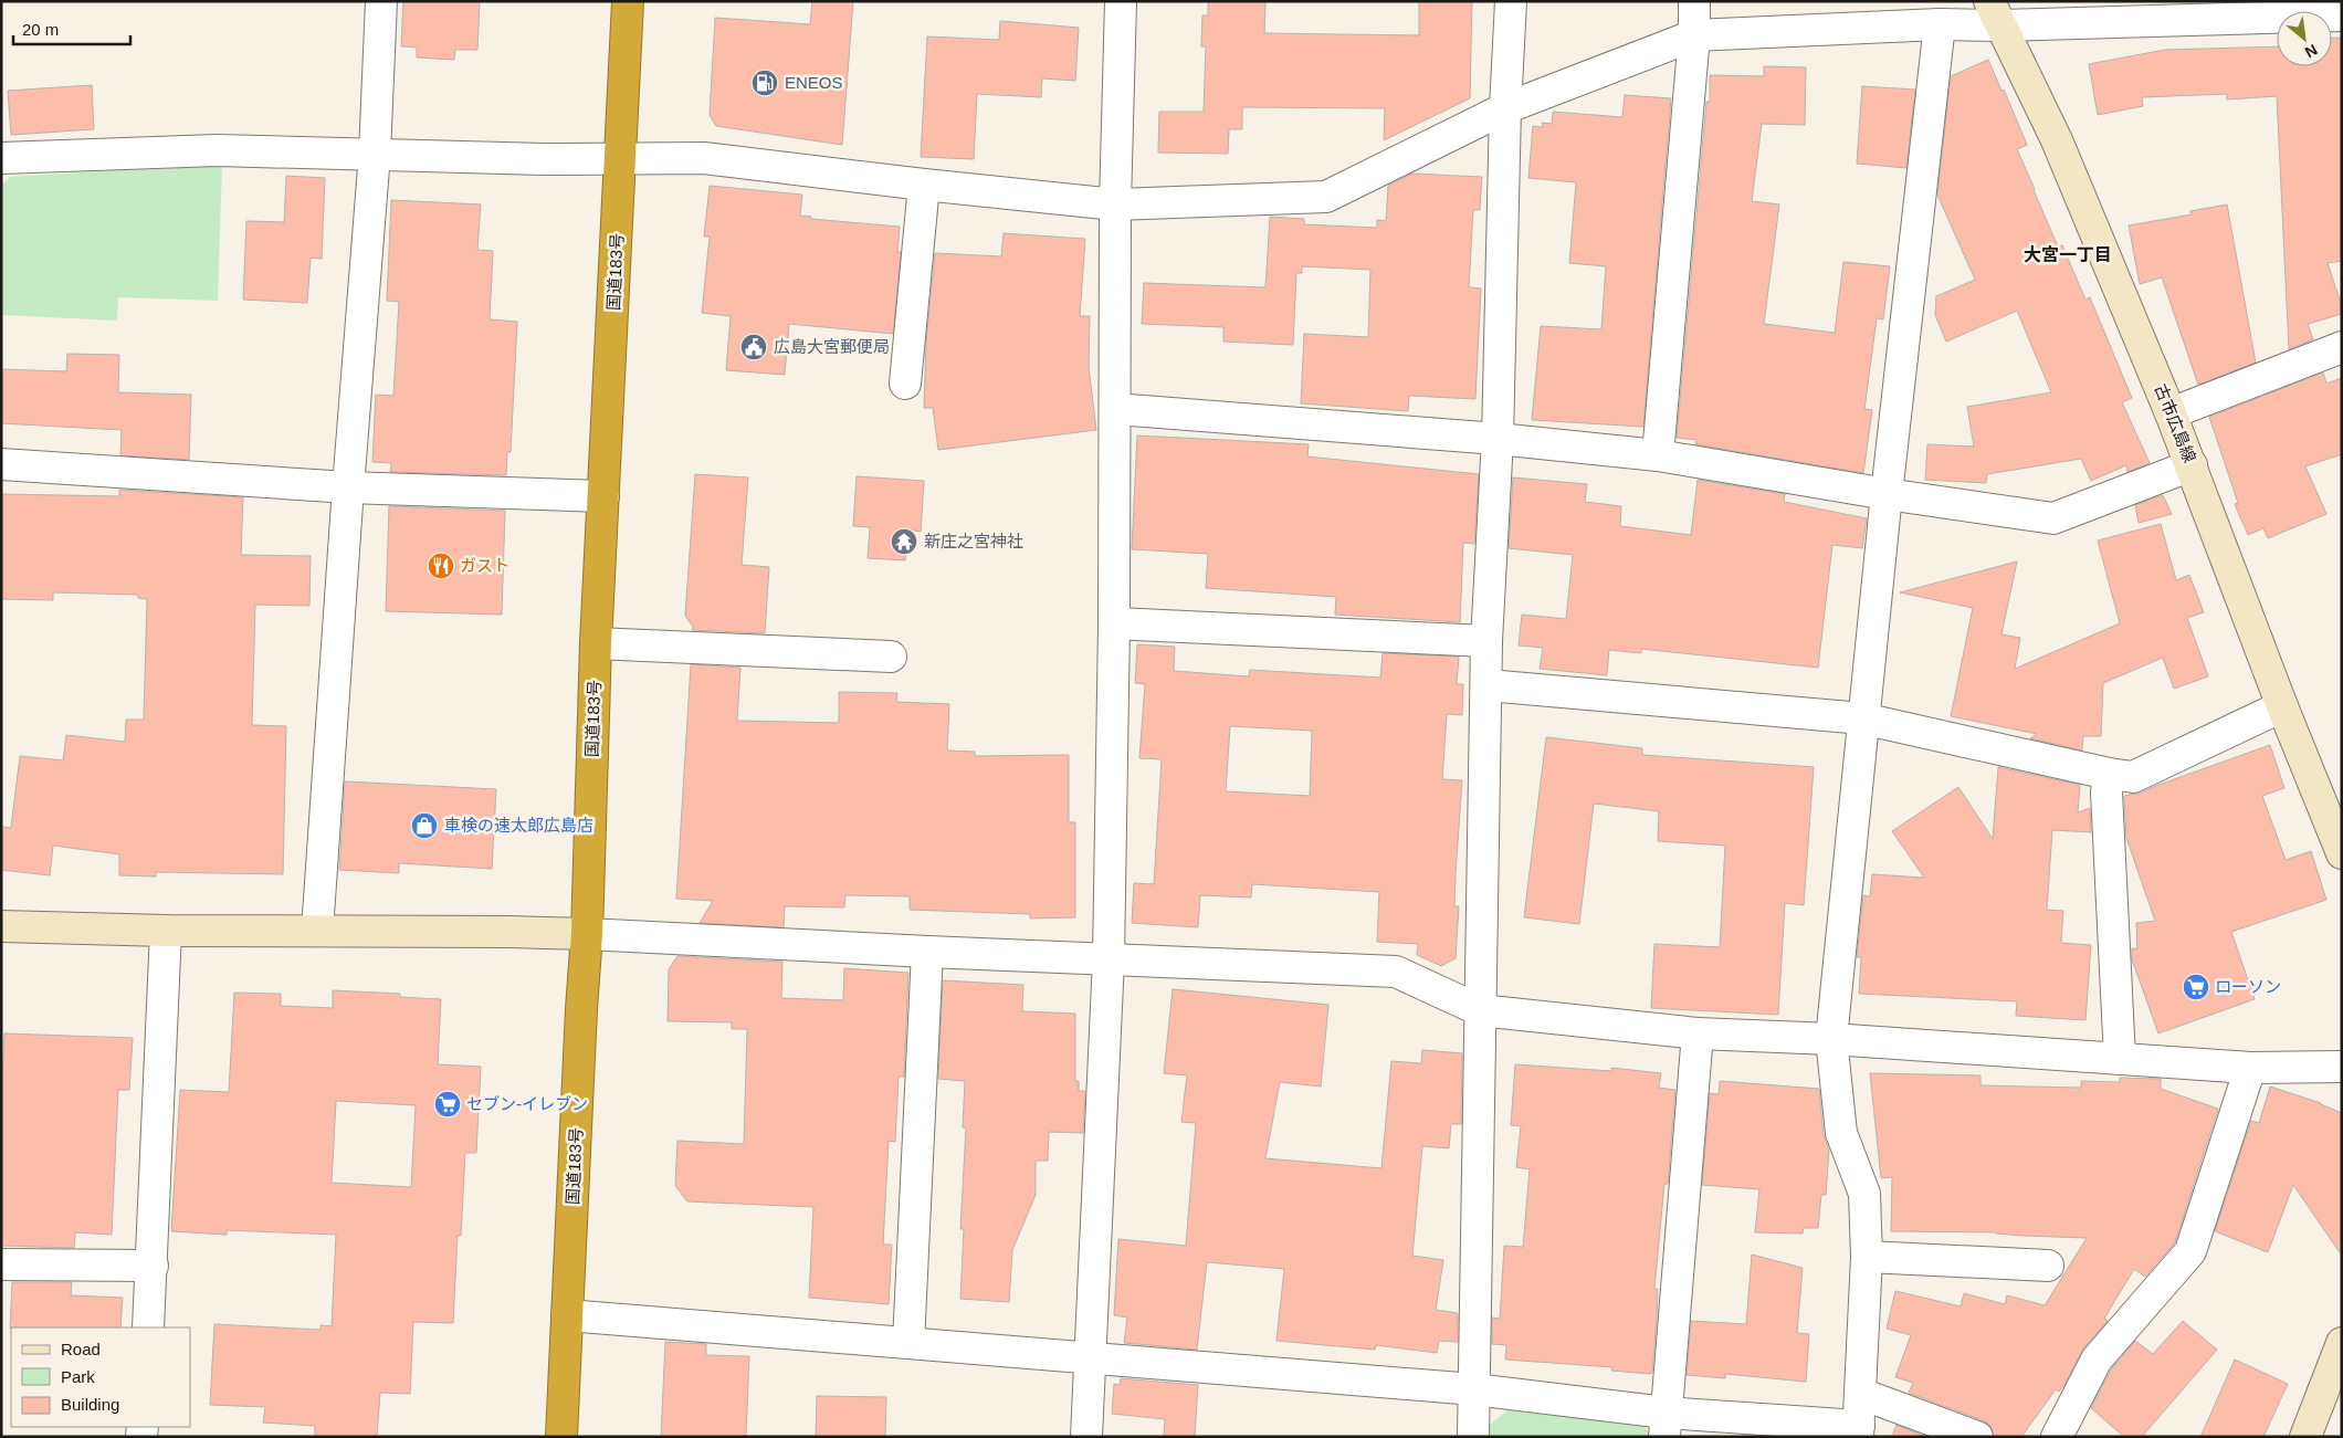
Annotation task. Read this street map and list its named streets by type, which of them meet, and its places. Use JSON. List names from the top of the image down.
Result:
{
  "streets": {
    "highway": ["国道183号"],
    "main road": ["古市広島線"]
  },
  "districts": ["大宮一丁目"],
  "places": {
    "fuel station": ["ENEOS"],
    "public building": ["広島大宮郵便局"],
    "temple": ["新庄之宮神社"],
    "restaurant": ["ガスト"],
    "shop": ["車検の速太郎広島店"],
    "supermarket": ["ローソン", "セブン-イレブン"]
  },
  "legend": ["Road", "Park", "Building"],
  "scale_bar": "20 m",
  "north": "bottom right"
}
